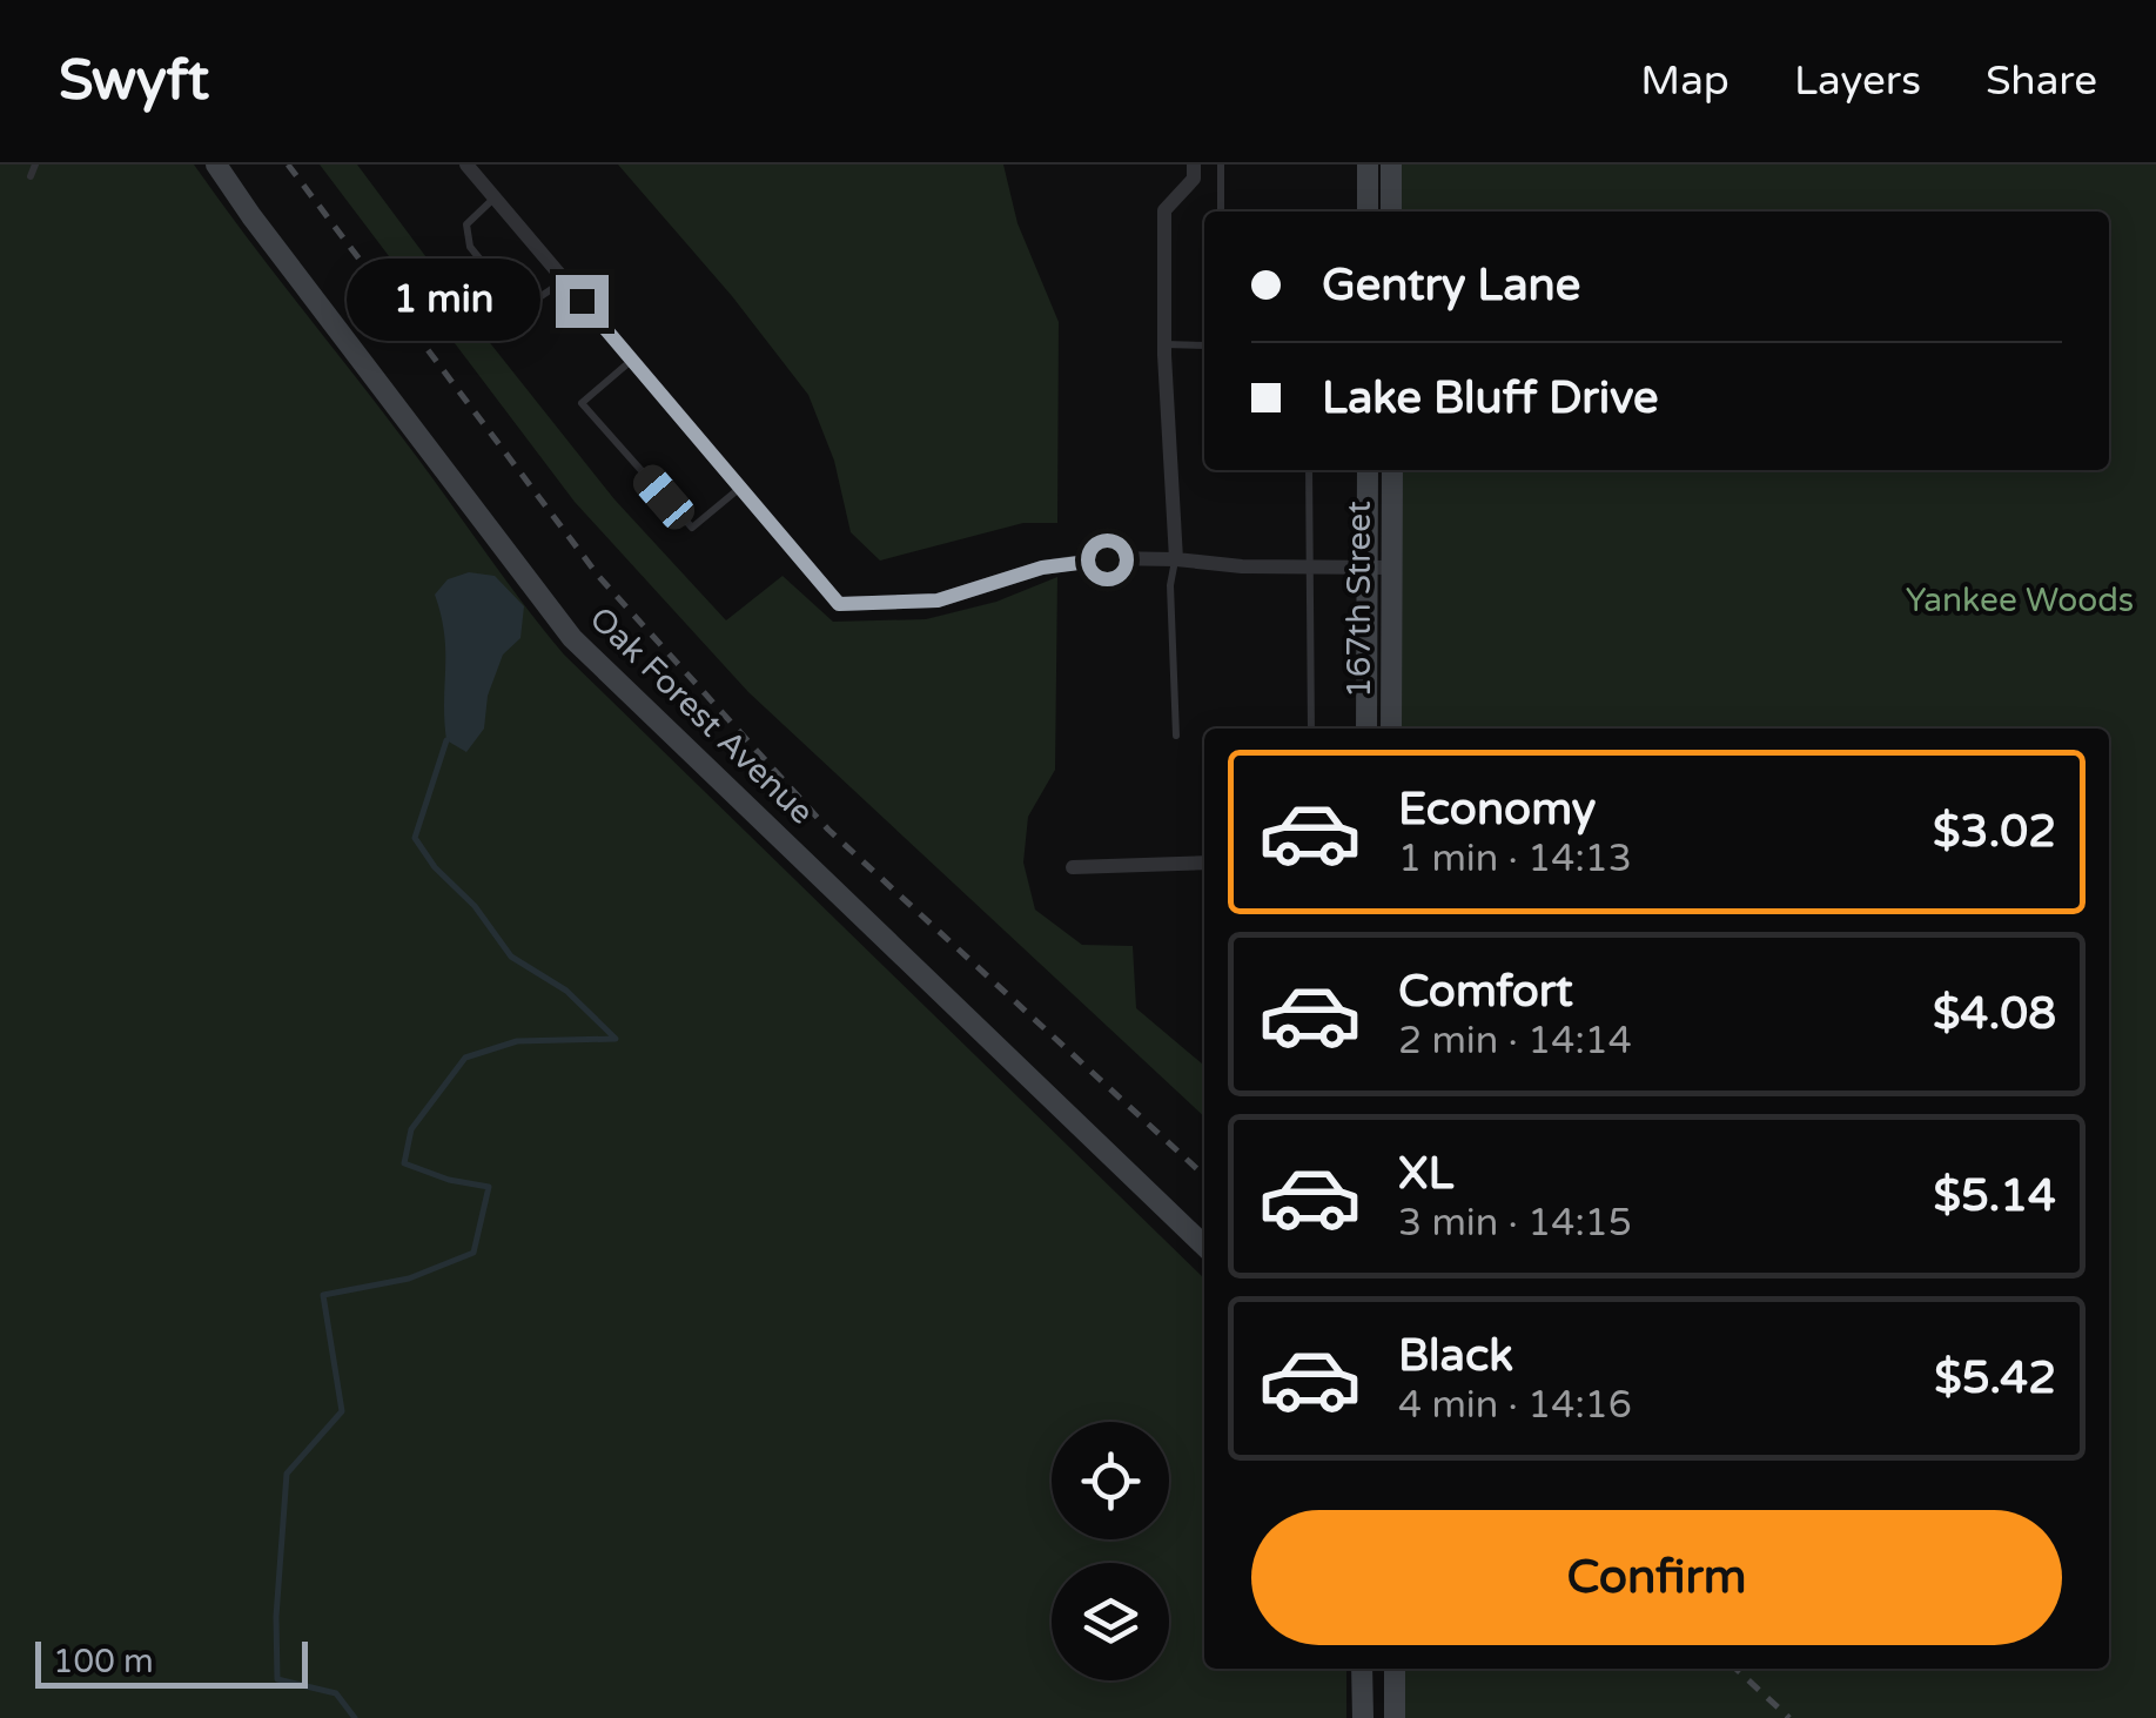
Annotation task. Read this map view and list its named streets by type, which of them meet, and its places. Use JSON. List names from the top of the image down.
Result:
{
  "streets": {
    "street": ["167th Street", "Oak Forest Avenue"]
  },
  "parks": ["Yankee Woods"],
  "scale_bar": "100 m",
  "page": {
    "header": "Swyft",
    "nav": ["Map", "Layers", "Share"],
    "banner": ["Gentry Lane", "Lake Bluff Drive"],
    "bubble": "1 min",
    "list": [
      {
        "name": "Economy",
        "note": "1 min · 14:13",
        "value": "$3.02"
      },
      {
        "name": "Comfort",
        "note": "2 min · 14:14",
        "value": "$4.08"
      },
      {
        "name": "XL",
        "note": "3 min · 14:15",
        "value": "$5.14"
      },
      {
        "name": "Black",
        "note": "4 min · 14:16",
        "value": "$5.42"
      }
    ],
    "buttons": "Confirm",
    "scale": "100 m"
  }
}
